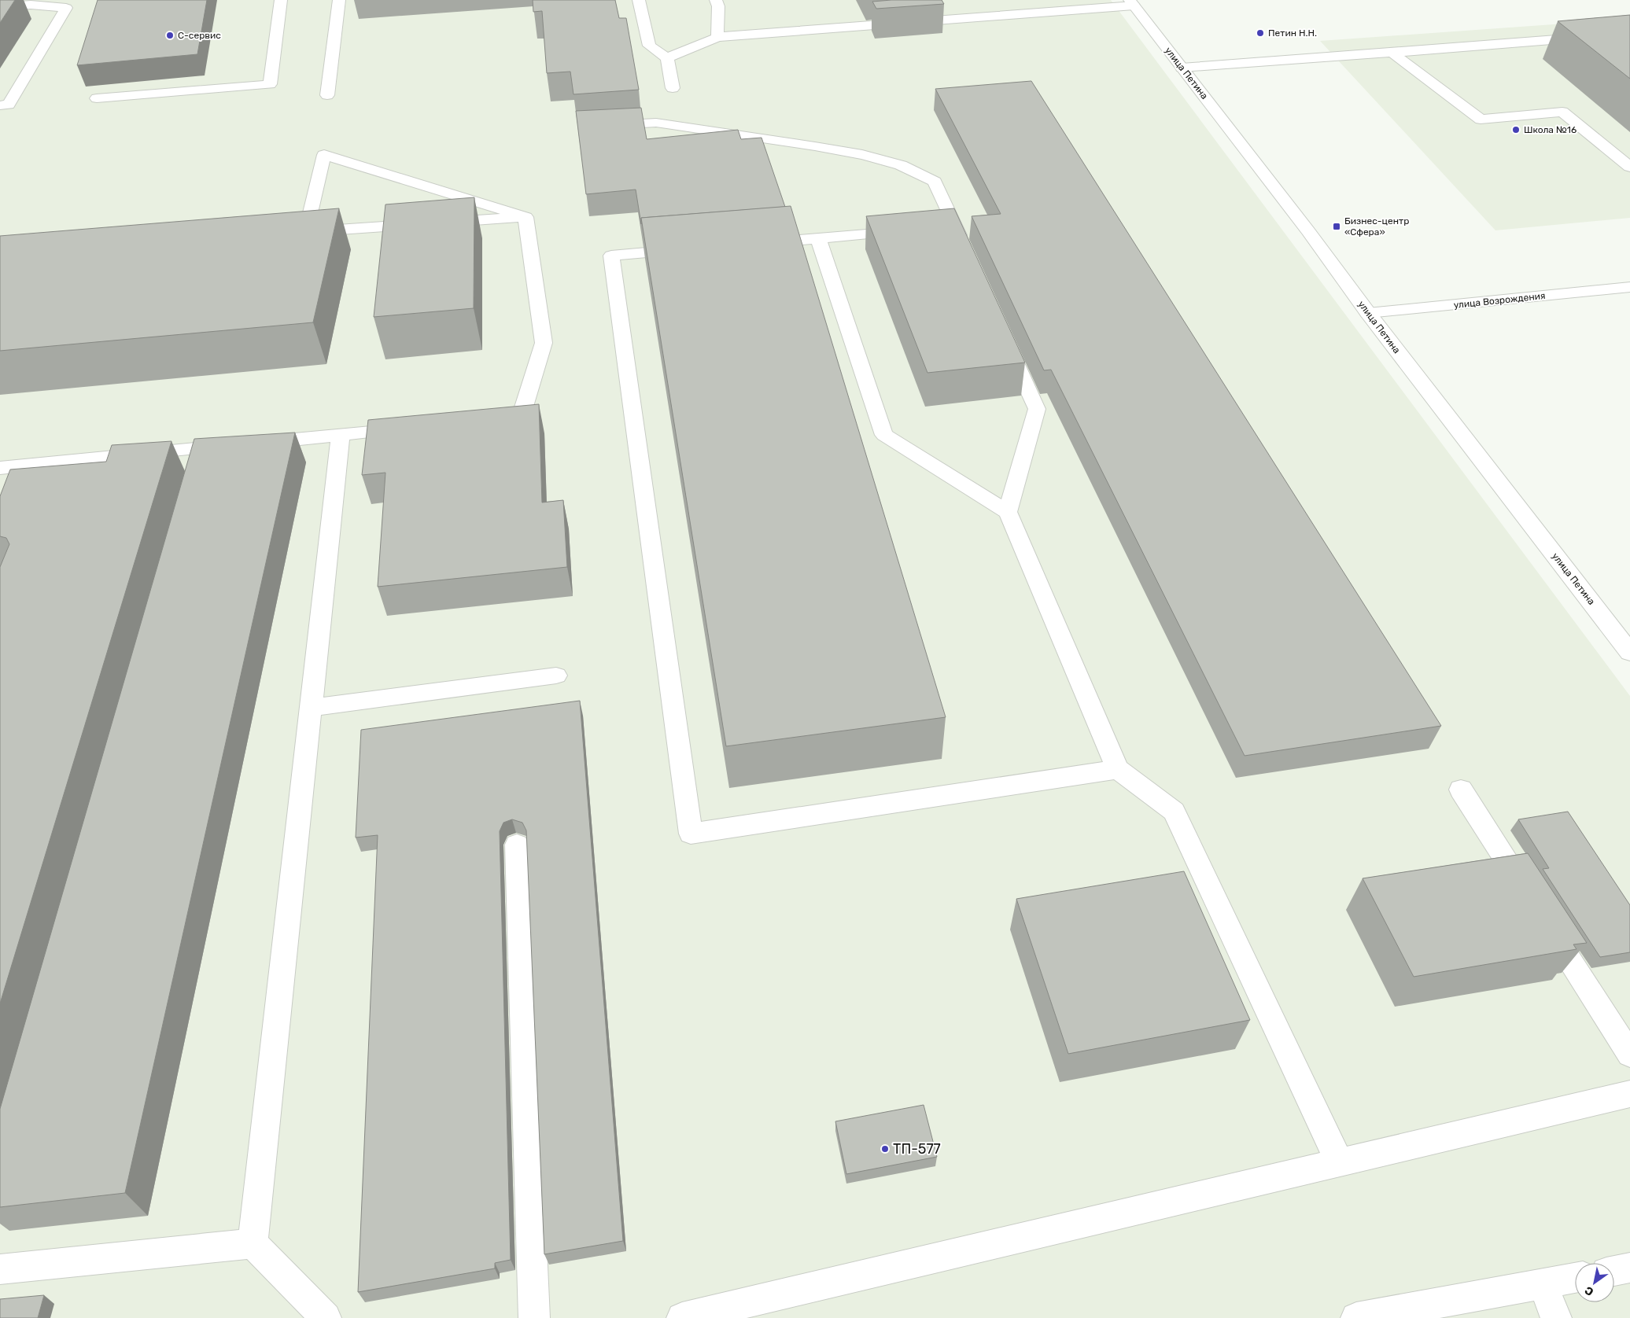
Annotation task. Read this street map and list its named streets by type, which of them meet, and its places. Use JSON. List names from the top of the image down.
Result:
{
  "streets": {
    "street": ["улица Петина", "улица Возрождения"]
  },
  "crossings": [
    ["улица Петина", "улица Возрождения"]
  ],
  "places": {
    "other": [
      "Петин Н.Н.",
      "С-сервис",
      "Школа №16",
      "ТП-577"
    ],
    "transit": ["Бизнес-центр «Сфера»"]
  },
  "north": "bottom left"
}
